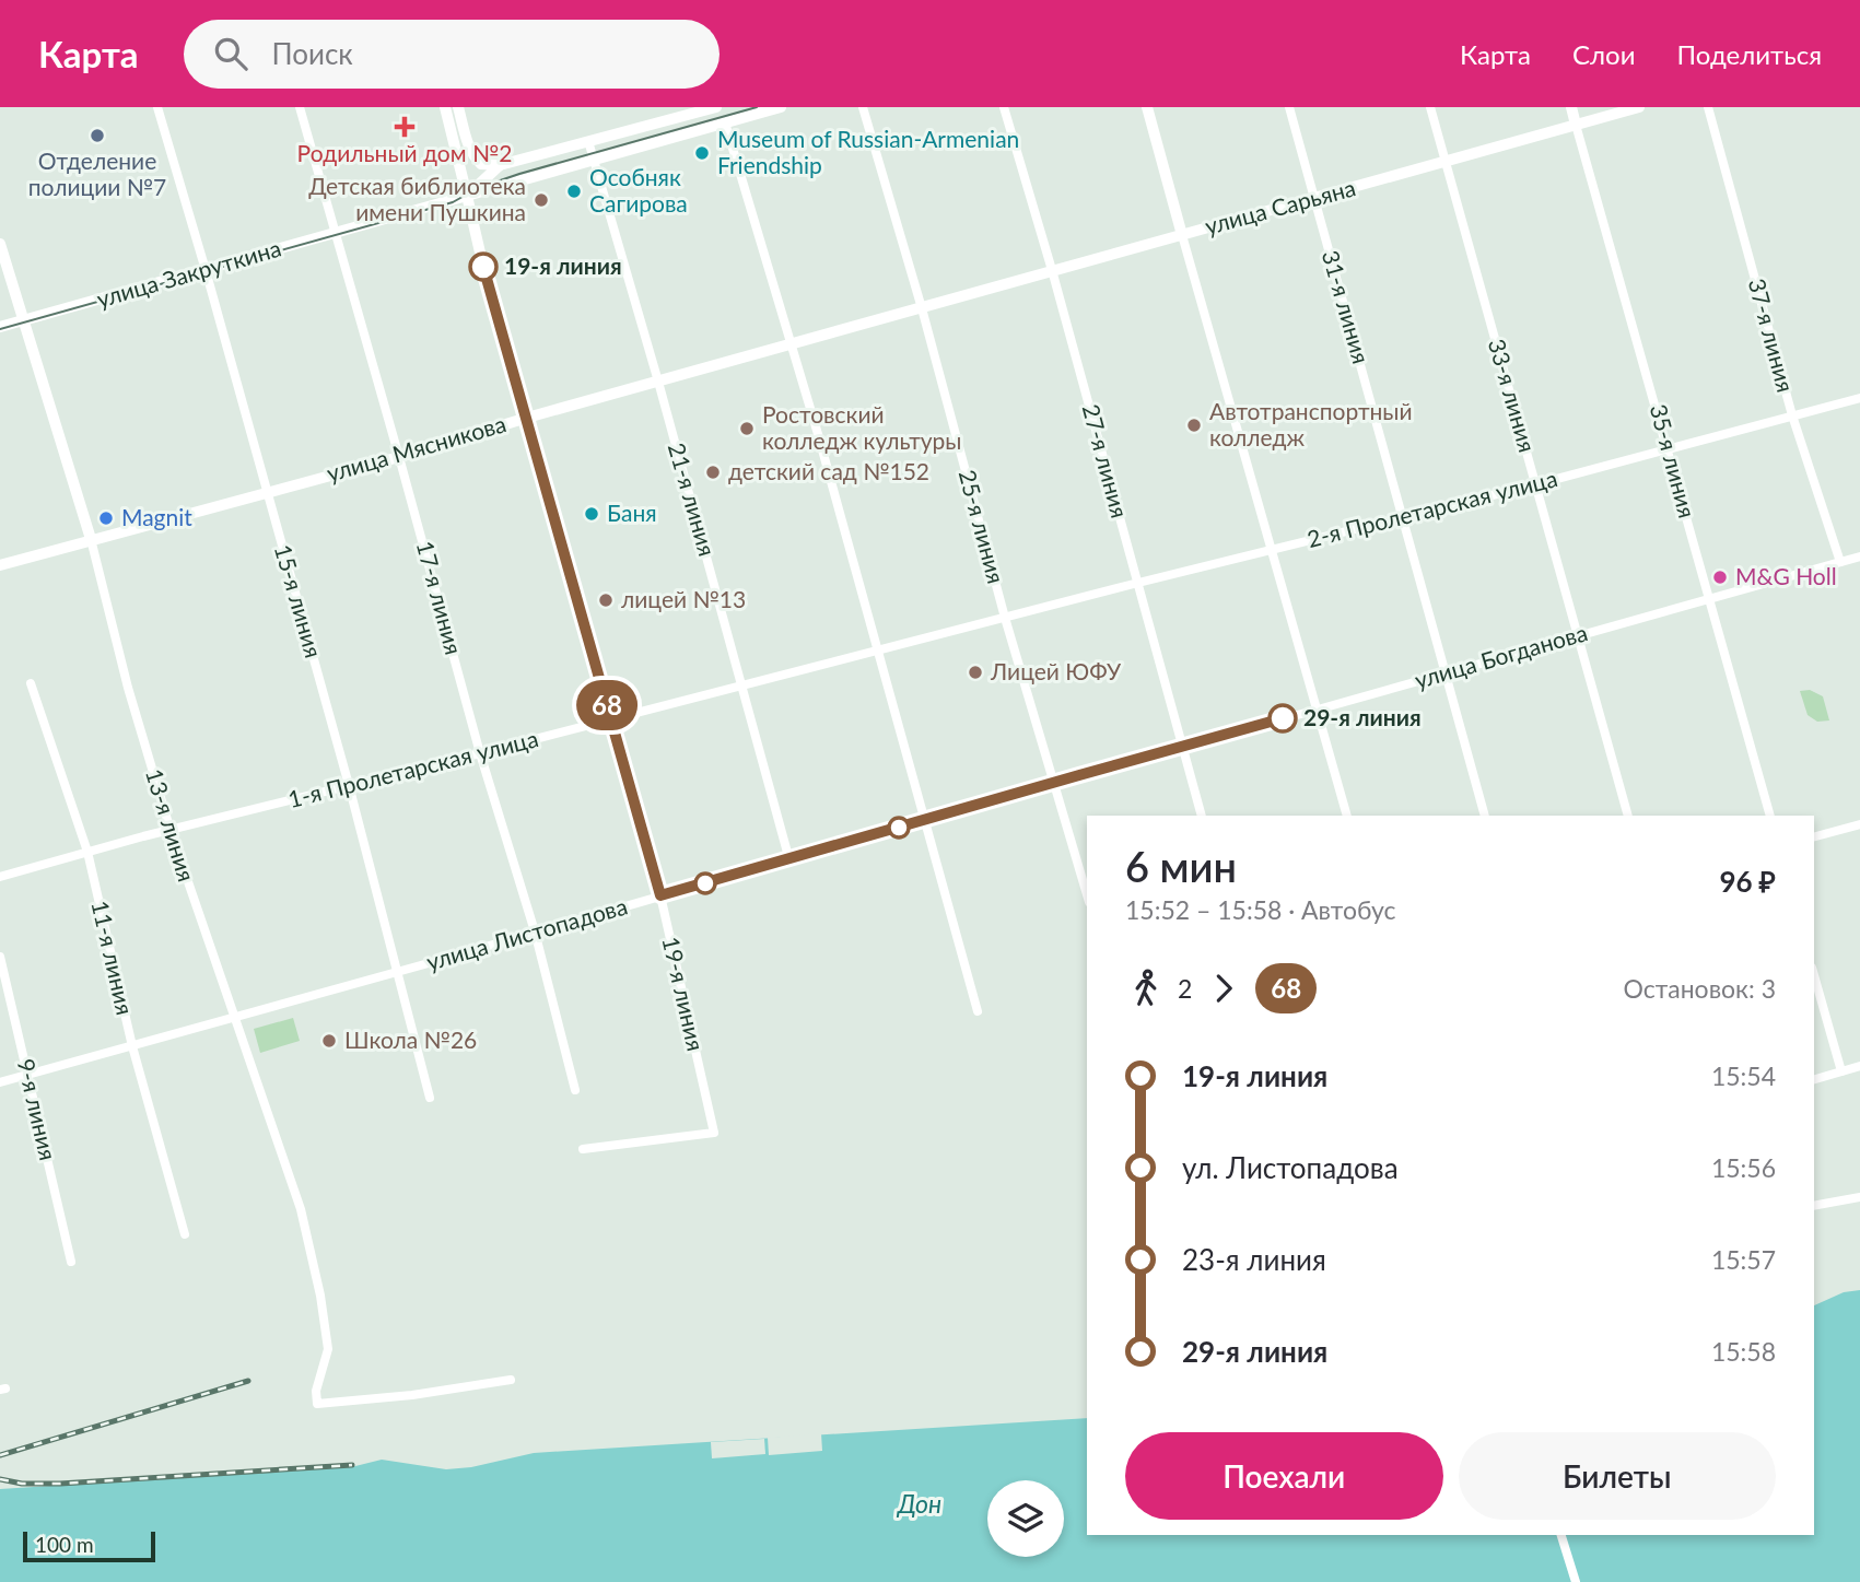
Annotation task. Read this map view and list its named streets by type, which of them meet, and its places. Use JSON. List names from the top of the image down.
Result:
{
  "streets": {
    "main road": ["улица Сарьяна", "улица Мясникова"],
    "street": [
      "улица Закруткина",
      "31-я линия",
      "37-я линия",
      "33-я линия",
      "27-я линия",
      "35-я линия",
      "21-я линия",
      "2-я Пролетарская улица",
      "25-я линия",
      "17-я линия",
      "15-я линия",
      "улица Богданова",
      "1-я Пролетарская улица",
      "13-я линия",
      "улица Листопадова",
      "11-я линия",
      "19-я линия",
      "9-я линия"
    ]
  },
  "crossings": [
    ["улица Сарьяна", "31-я линия"],
    ["улица Сарьяна", "33-я линия"],
    ["улица Сарьяна", "улица Мясникова"],
    ["улица Сарьяна", "27-я линия"],
    ["улица Сарьяна", "35-я линия"],
    ["улица Сарьяна", "25-я линия"],
    ["улица Закруткина", "17-я линия"],
    ["улица Закруткина", "15-я линия"],
    ["улица Закруткина", "13-я линия"],
    ["улица Закруткина", "19-я линия"],
    ["31-я линия", "2-я Пролетарская улица"],
    ["31-я линия", "улица Богданова"],
    ["37-я линия", "2-я Пролетарская улица"],
    ["37-я линия", "улица Богданова"],
    ["33-я линия", "2-я Пролетарская улица"],
    ["33-я линия", "улица Богданова"],
    ["улица Мясникова", "21-я линия"],
    ["улица Мясникова", "25-я линия"],
    ["улица Мясникова", "17-я линия"],
    ["улица Мясникова", "15-я линия"],
    ["улица Мясникова", "13-я линия"],
    ["улица Мясникова", "19-я линия"],
    ["27-я линия", "2-я Пролетарская улица"],
    ["27-я линия", "улица Богданова"],
    ["35-я линия", "2-я Пролетарская улица"],
    ["35-я линия", "улица Богданова"],
    ["21-я линия", "1-я Пролетарская улица"],
    ["21-я линия", "улица Листопадова"],
    ["2-я Пролетарская улица", "25-я линия"],
    ["2-я Пролетарская улица", "1-я Пролетарская улица"],
    ["25-я линия", "улица Богданова"],
    ["25-я линия", "1-я Пролетарская улица"],
    ["25-я линия", "улица Листопадова"],
    ["17-я линия", "1-я Пролетарская улица"],
    ["17-я линия", "улица Листопадова"],
    ["15-я линия", "1-я Пролетарская улица"],
    ["15-я линия", "улица Листопадова"],
    ["улица Богданова", "улица Листопадова"],
    ["1-я Пролетарская улица", "13-я линия"],
    ["1-я Пролетарская улица", "11-я линия"],
    ["1-я Пролетарская улица", "19-я линия"],
    ["13-я линия", "улица Листопадова"],
    ["улица Листопадова", "11-я линия"],
    ["улица Листопадова", "19-я линия"],
    ["улица Листопадова", "9-я линия"]
  ],
  "water": ["Дон"],
  "places": {
    "health": ["Родильный дом №2"],
    "other": [
      "Отделение полиции №7",
      "Museum of Russian-Armenian Friendship",
      "Особняк Сагирова",
      "Детская библиотека имени Пушкина",
      "19-я линия",
      "Автотранспортный колледж",
      "Ростовский колледж культуры",
      "детский сад №152",
      "Баня",
      "Magnit",
      "M&G Holl",
      "лицей №13",
      "Лицей ЮФУ",
      "29-я линия",
      "Школа №26"
    ]
  },
  "lines": ["bus line 68"],
  "scale_bar": "100 m",
  "page": {
    "header": "Карта",
    "search": "Поиск",
    "nav": ["Карта", "Слои", "Поделиться"],
    "on_map": "68",
    "heading": ["6 мин", "15:52 – 15:58 · Автобус", "96 ₽"],
    "legs": ["2", "68", "Остановок: 3"],
    "list": [
      {
        "name": "19-я линия",
        "value": "15:54"
      },
      {
        "name": "ул. Листопадова",
        "value": "15:56"
      },
      {
        "name": "23-я линия",
        "value": "15:57"
      },
      {
        "name": "29-я линия",
        "value": "15:58"
      }
    ],
    "buttons": ["Поехали", "Билеты"],
    "scale": "100 m"
  }
}
